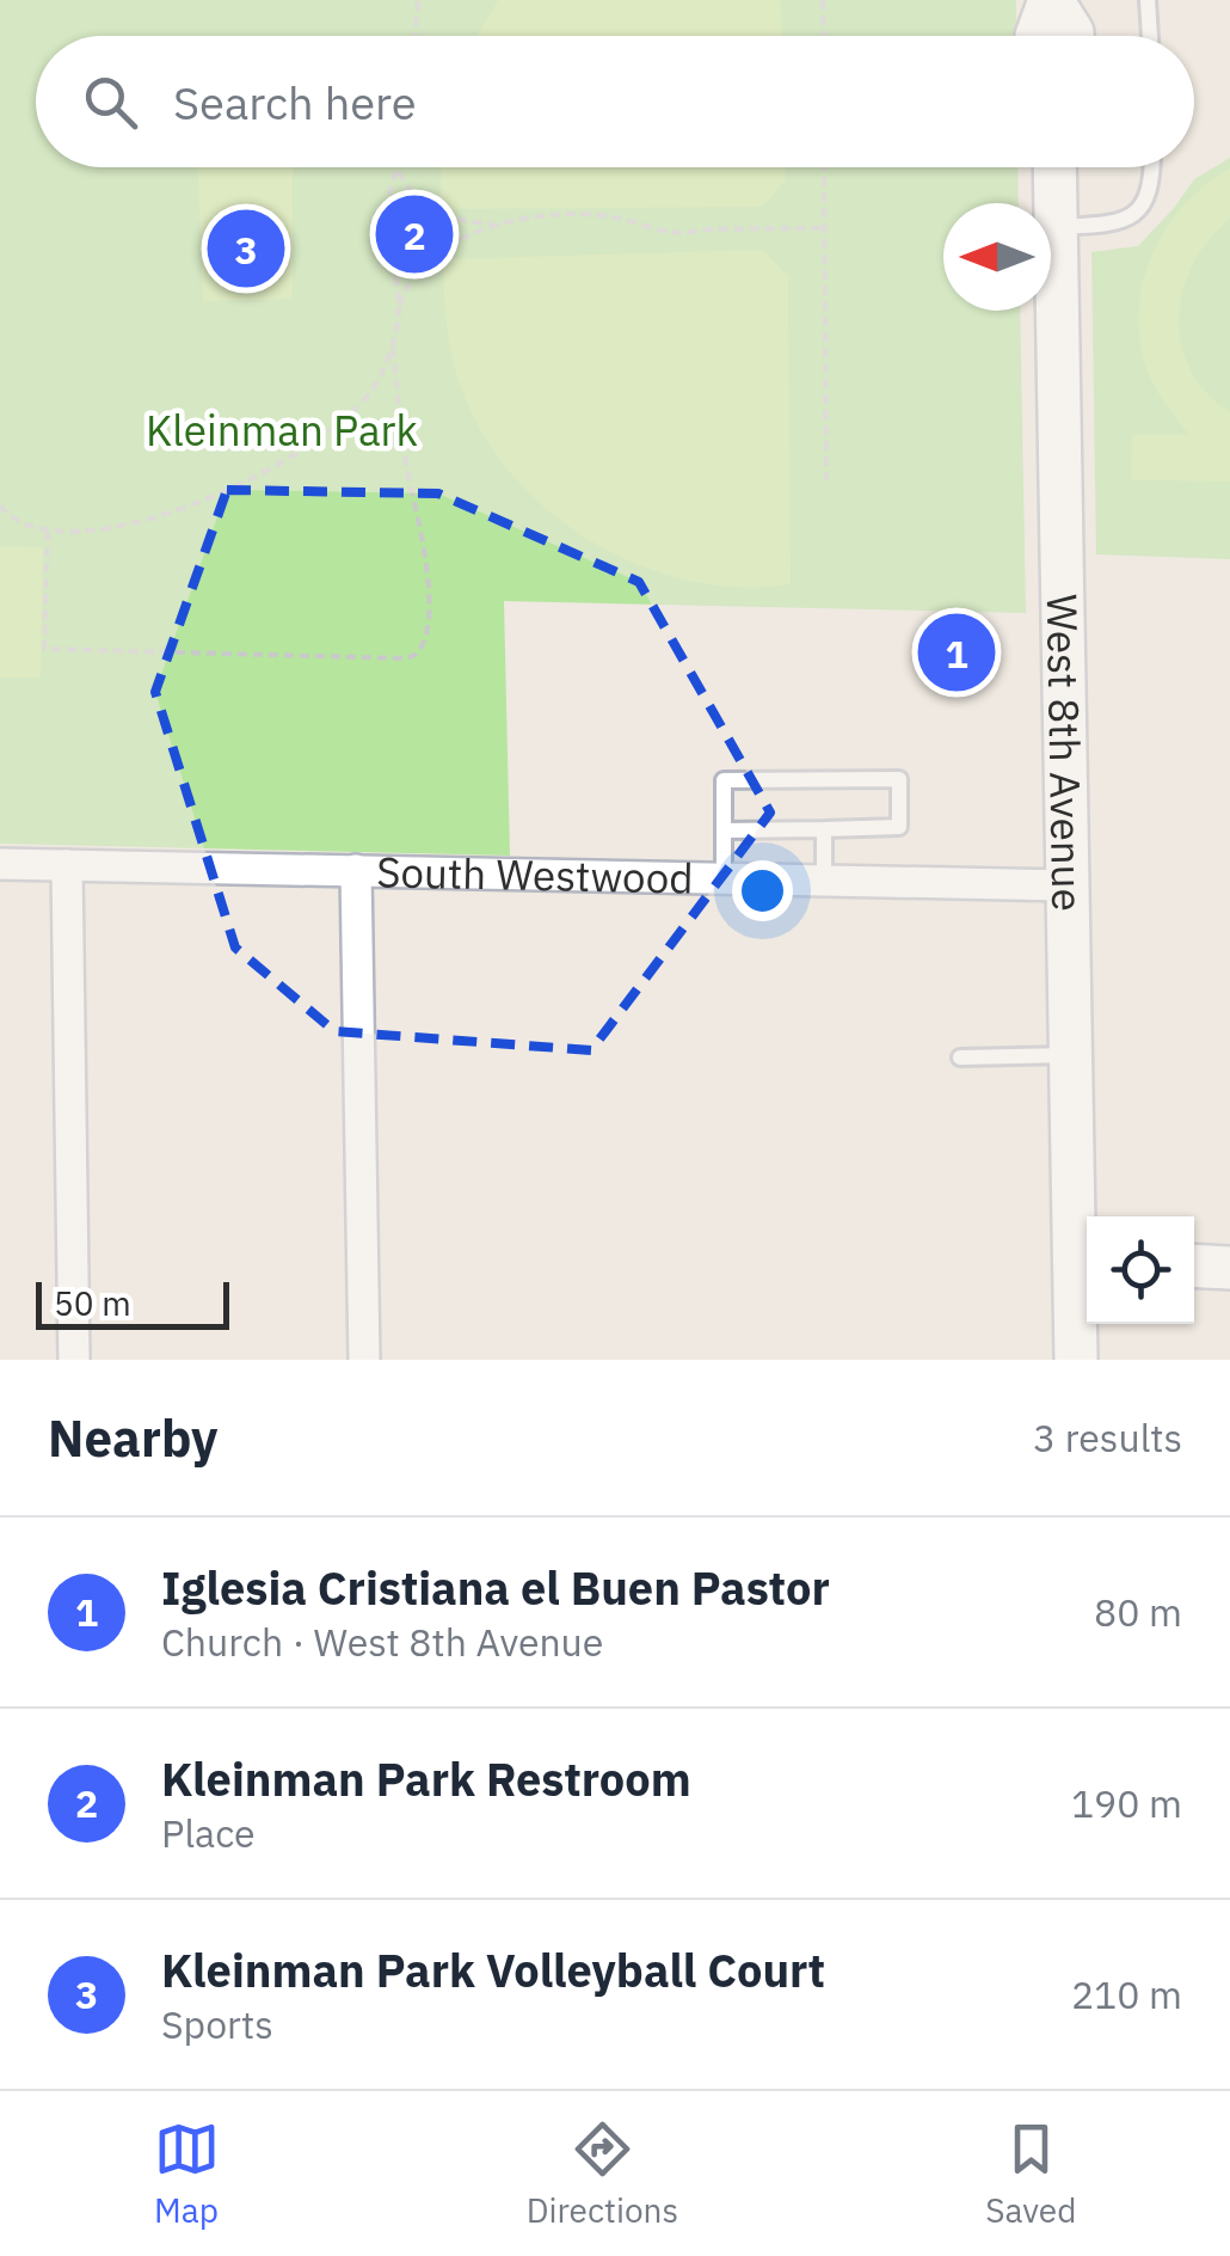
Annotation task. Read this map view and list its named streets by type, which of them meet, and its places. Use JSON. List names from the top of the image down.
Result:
{
  "streets": {
    "street": ["West 8th Avenue", "South Westwood"]
  },
  "crossings": [
    ["West 8th Avenue", "South Westwood"]
  ],
  "parks": ["Kleinman Park"],
  "scale_bar": "50 m",
  "north": "left",
  "page": {
    "search": "Search here",
    "pins": ["2", "3", "1"],
    "scale": "50 m",
    "heading": ["Nearby", "3 results"],
    "list": [
      {
        "mark": "1",
        "name": "Iglesia Cristiana el Buen Pastor",
        "note": "Church · West 8th Avenue",
        "value": "80 m"
      },
      {
        "mark": "2",
        "name": "Kleinman Park Restroom",
        "note": "Place",
        "value": "190 m"
      },
      {
        "mark": "3",
        "name": "Kleinman Park Volleyball Court",
        "note": "Sports",
        "value": "210 m"
      }
    ],
    "nav": ["Map", "Directions", "Saved"]
  }
}
